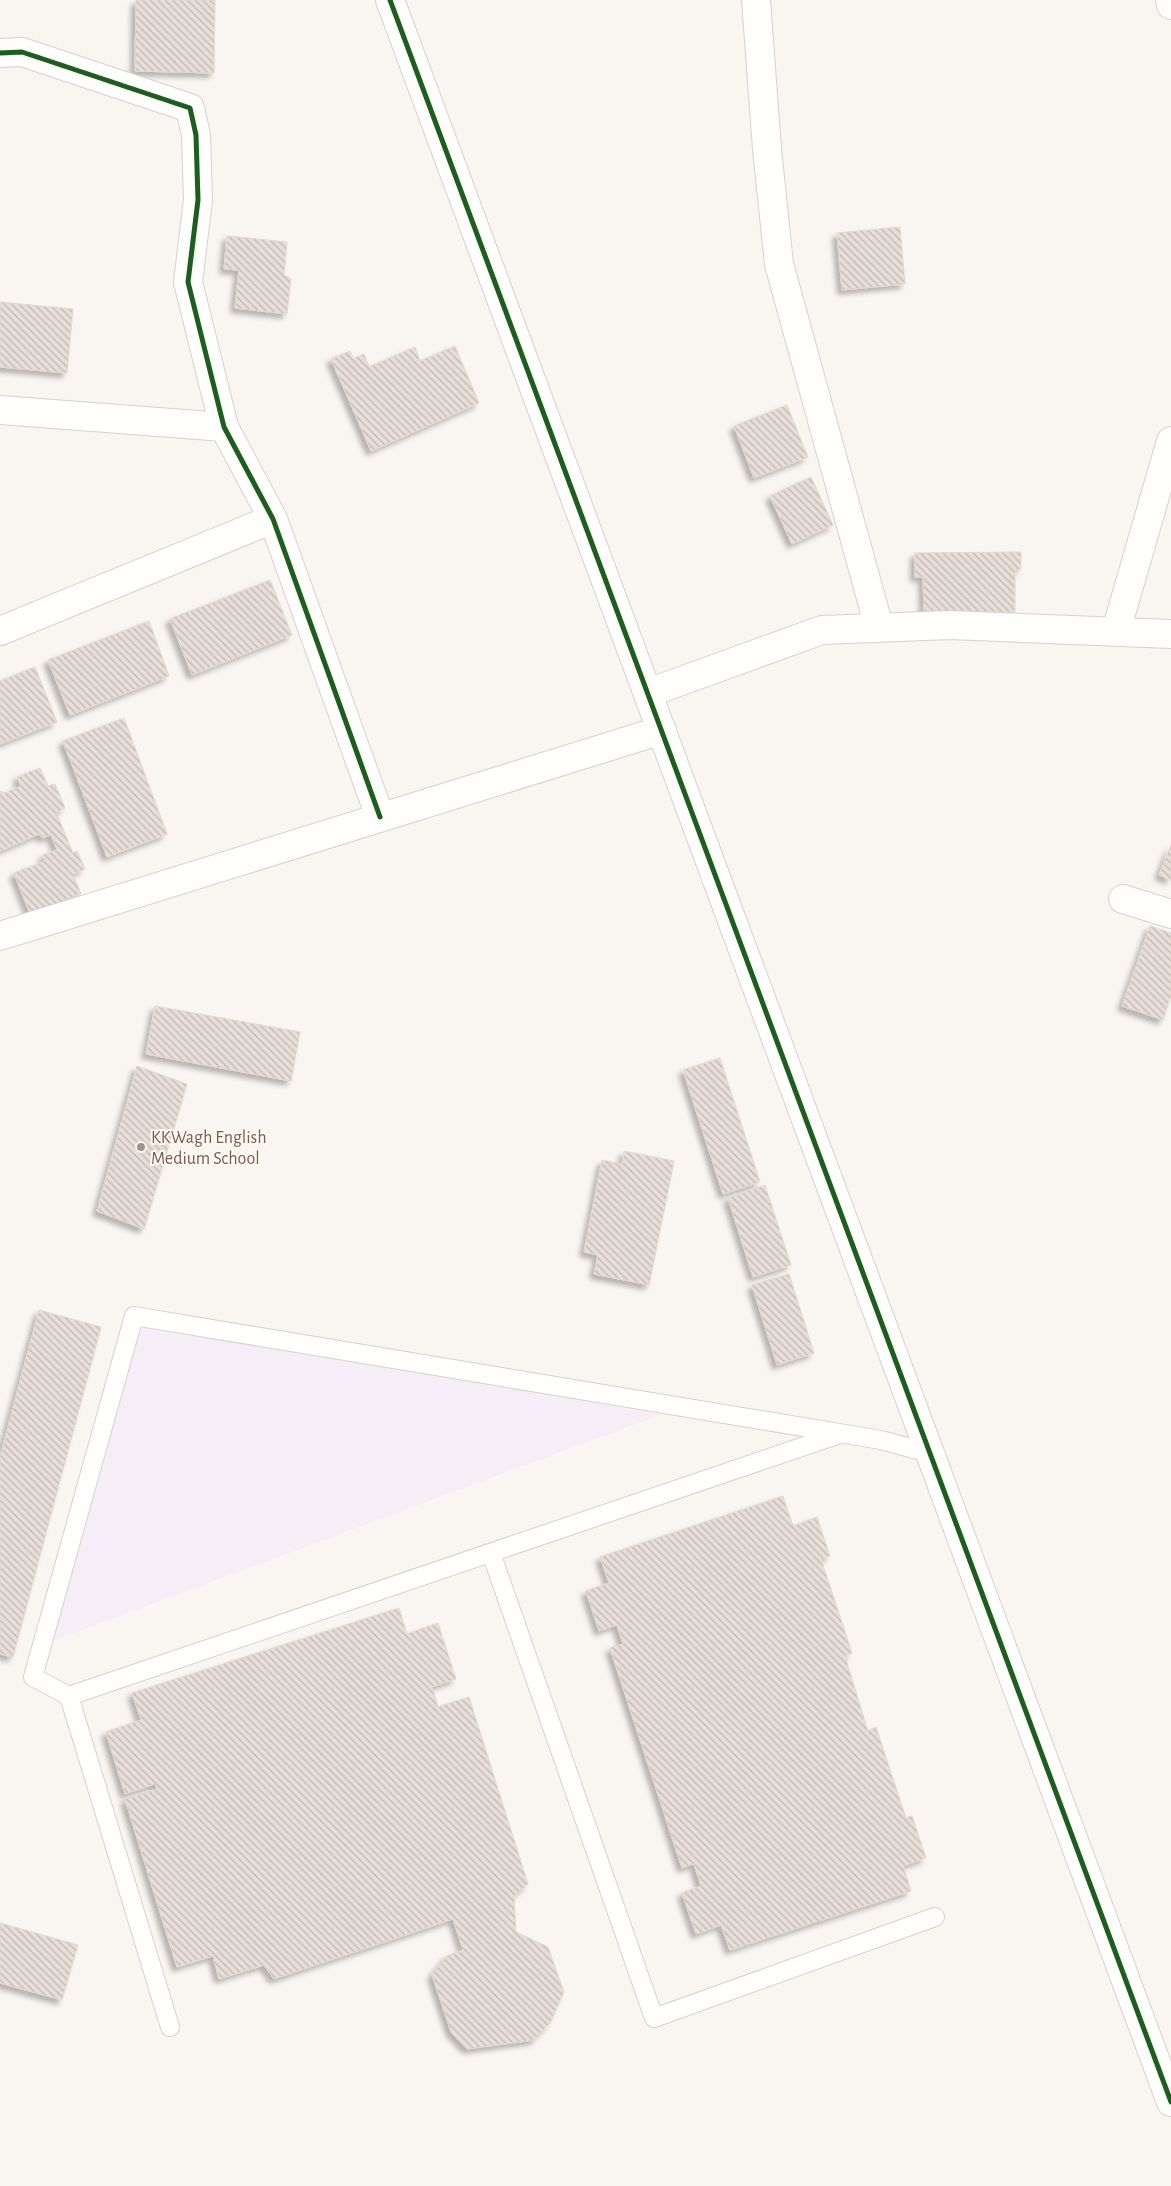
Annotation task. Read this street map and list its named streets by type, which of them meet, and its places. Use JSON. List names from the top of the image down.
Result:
{
  "places": ["KKWagh English Medium School"]
}
